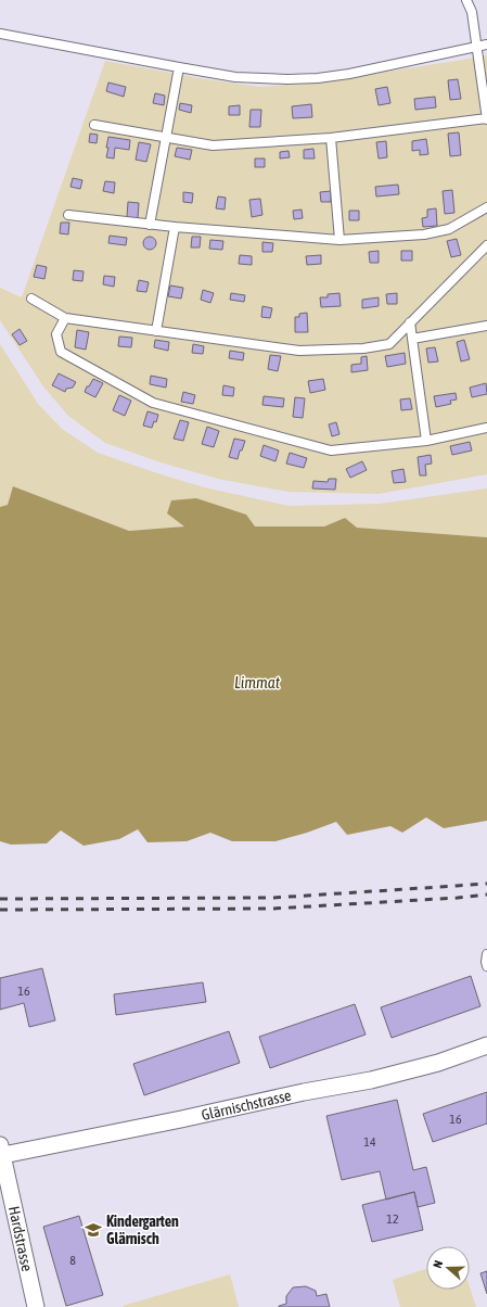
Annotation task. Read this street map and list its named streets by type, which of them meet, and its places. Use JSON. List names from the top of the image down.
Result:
{
  "streets": {
    "street": ["Glärnischstrasse", "Hardstrasse"]
  },
  "crossings": [
    ["Glärnischstrasse", "Hardstrasse"]
  ],
  "water": ["Limmat"],
  "places": {
    "school or university": ["Kindergarten Glärnisch"]
  },
  "house_numbers": [
    "16",
    "16",
    "14",
    "12",
    "8"
  ],
  "north": "left"
}
